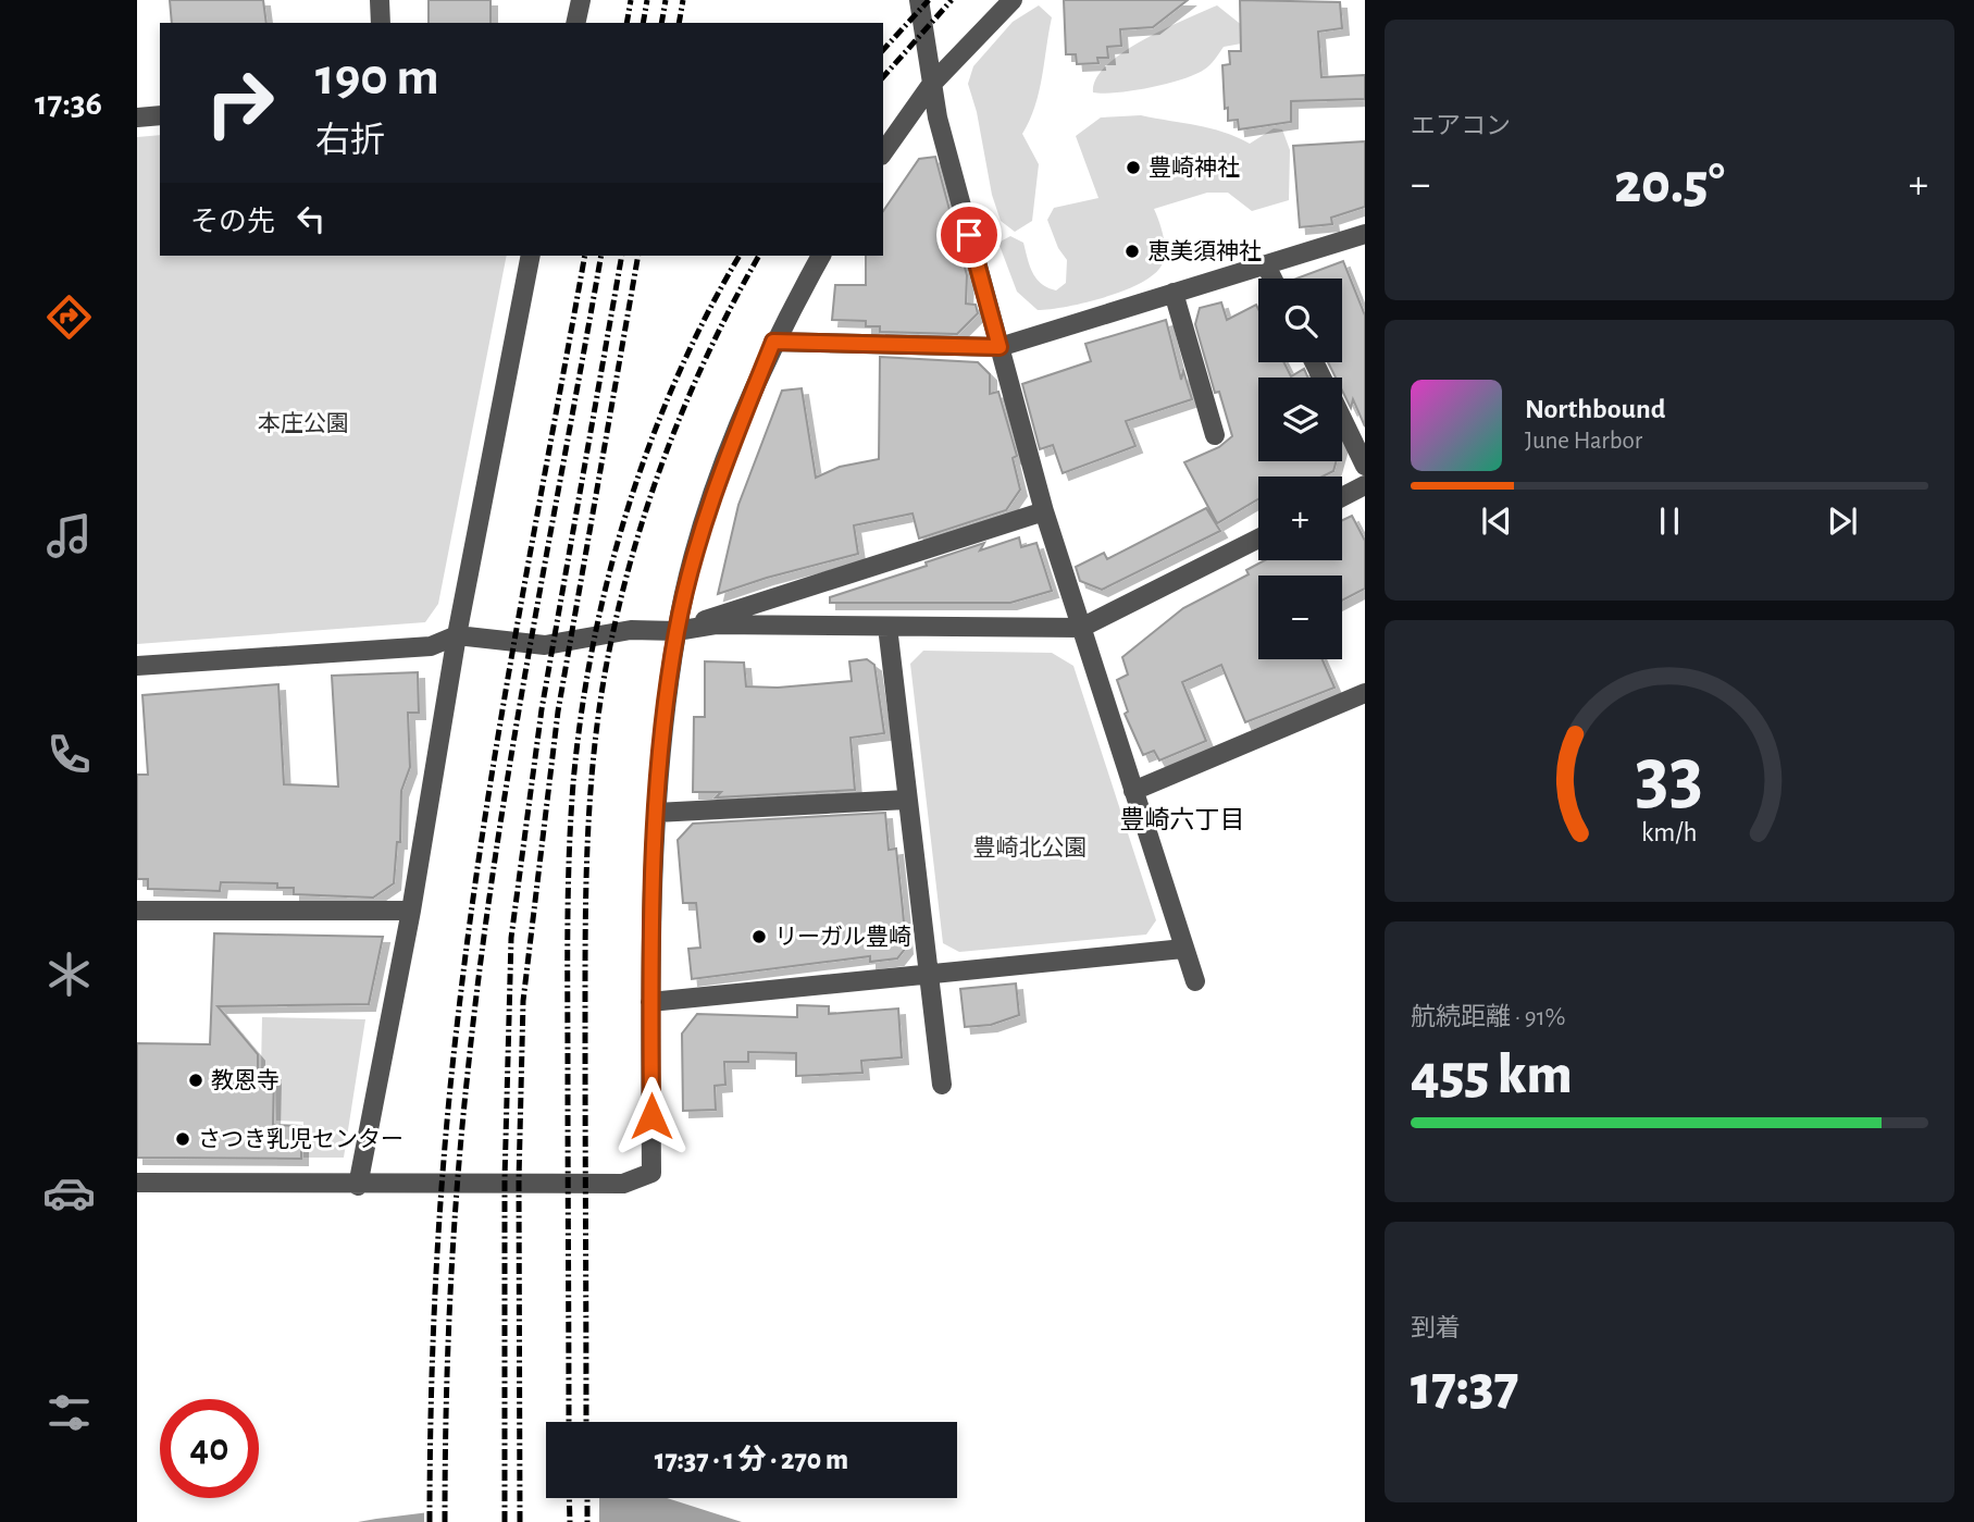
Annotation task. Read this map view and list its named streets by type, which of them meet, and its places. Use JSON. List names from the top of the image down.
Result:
{
  "districts": ["豊崎六丁目"],
  "parks": ["本庄公園", "豊崎北公園"],
  "places": [
    "豊崎神社",
    "恵美須神社",
    "リーガル豊崎",
    "教恩寺",
    "さつき乳児センター"
  ],
  "page": {
    "tabs": "17:36",
    "tile": [
      "エアコン",
      ["航続距離 · 91%", "455 km"],
      ["到着", "17:37"]
    ],
    "turn": ["190 m", "右折"],
    "heat": ["−", "20.5°", "+"],
    "then": "その先",
    "map_buttons": ["+", "−"],
    "song": ["Northbound", "June Harbor"],
    "limit": "40",
    "trip": "17:37 · 1 分 · 270 m",
    "gauge": ["33", "km/h"]
  }
}
